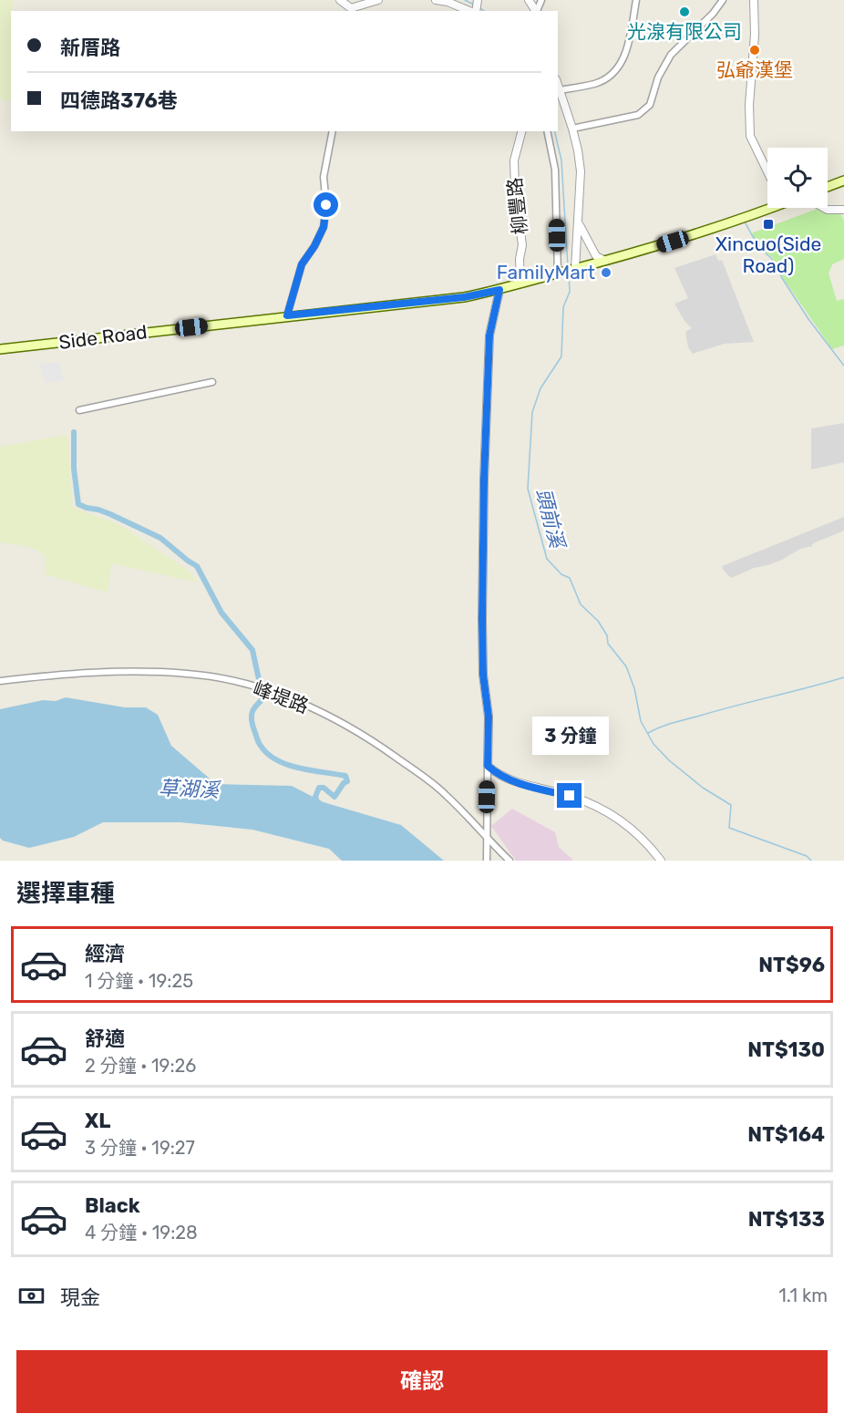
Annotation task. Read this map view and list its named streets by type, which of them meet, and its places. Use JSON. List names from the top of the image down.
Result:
{
  "streets": {
    "main road": ["Side Road"],
    "street": ["柳豐路", "峰堤路"]
  },
  "crossings": [
    ["柳豐路", "Side Road"]
  ],
  "water": ["頭前溪", "草湖溪"],
  "places": {
    "other": ["光湶有限公司", "弘爺漢堡", "FamilyMart"],
    "transit": ["Xincuo(Side Road)"]
  },
  "page": {
    "banner": ["新厝路", "四德路376巷"],
    "bubble": "3 分鐘",
    "heading": "選擇車種",
    "list": [
      {
        "name": "經濟",
        "note": "1 分鐘 · 19:25",
        "value": "NT$96"
      },
      {
        "name": "舒適",
        "note": "2 分鐘 · 19:26",
        "value": "NT$130"
      },
      {
        "name": "XL",
        "note": "3 分鐘 · 19:27",
        "value": "NT$164"
      },
      {
        "name": "Black",
        "note": "4 分鐘 · 19:28",
        "value": "NT$133"
      }
    ],
    "pay": ["現金", "1.1 km"],
    "buttons": "確認"
  }
}
